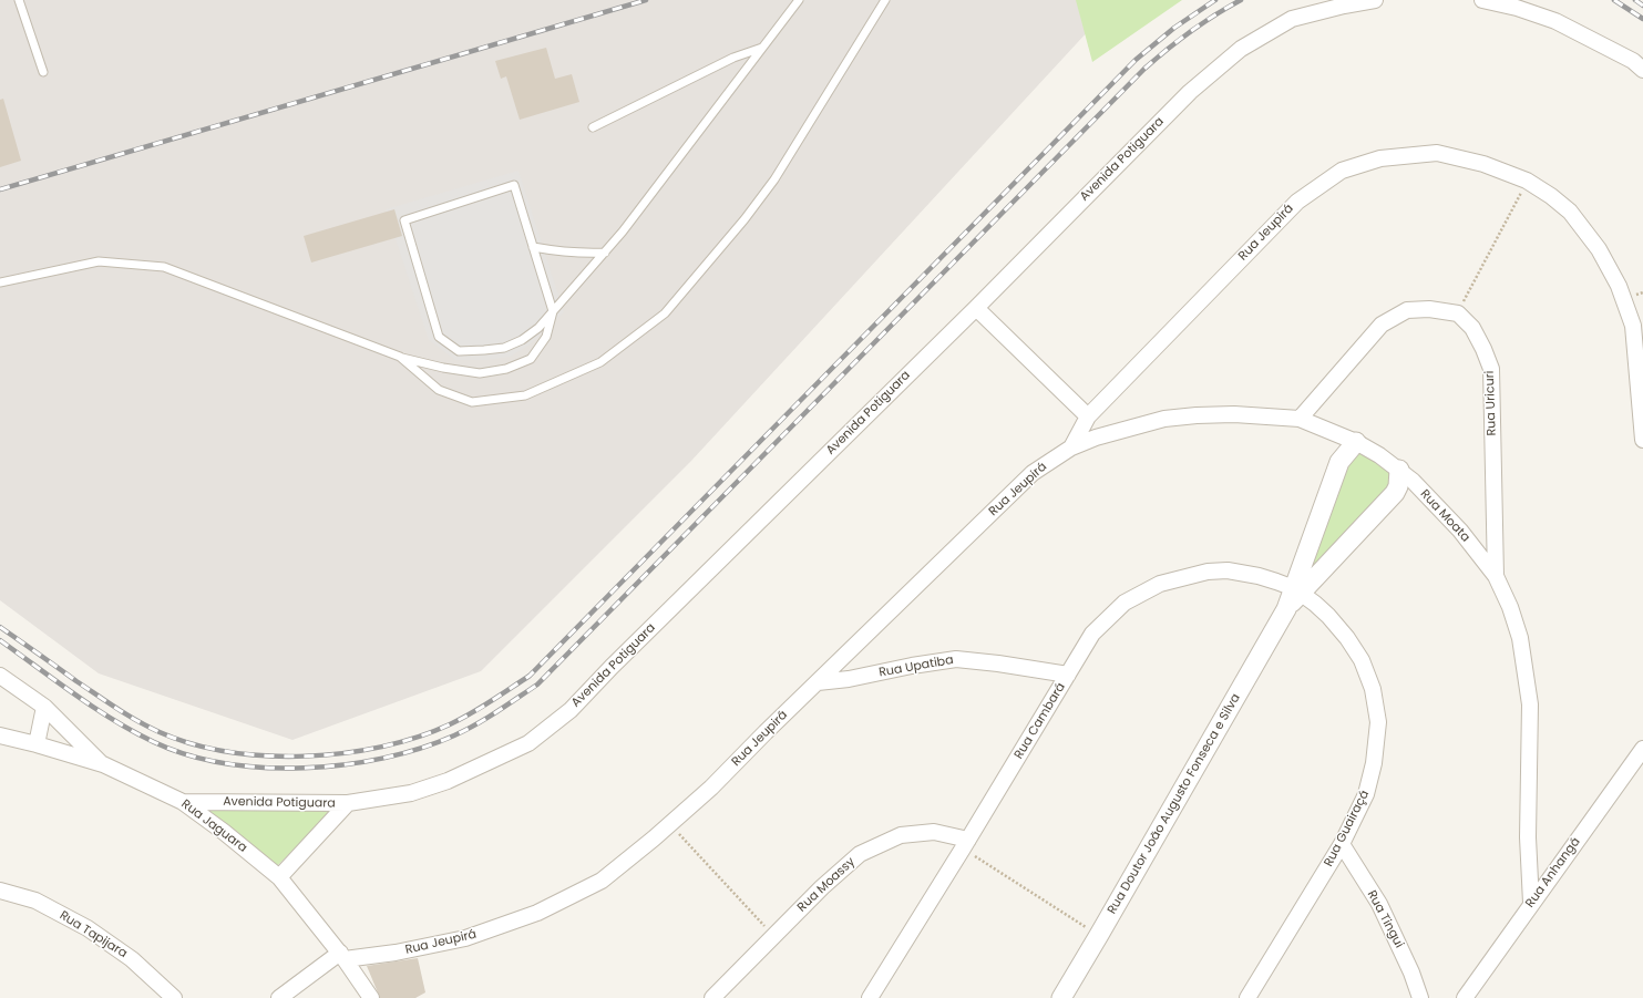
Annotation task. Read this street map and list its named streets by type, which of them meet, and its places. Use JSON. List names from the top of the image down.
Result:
{
  "streets": {
    "street": [
      "Avenida Potiguara",
      "Rua Jeupirá",
      "Rua Uricuri",
      "Rua Moata",
      "Rua Upatiba",
      "Rua Cambará",
      "Rua Doutor João Augusto Fonseca e Silva",
      "Rua Jaguara",
      "Rua Guairaçá",
      "Rua Anhangá",
      "Rua Moassy",
      "Rua Tingui",
      "Rua Tapijara"
    ]
  },
  "crossings": [
    ["Avenida Potiguara", "Rua Jaguara"],
    ["Rua Jeupirá", "Rua Moata"],
    ["Rua Jeupirá", "Rua Upatiba"],
    ["Rua Jeupirá", "Rua Jaguara"],
    ["Rua Uricuri", "Rua Moata"],
    ["Rua Moata", "Rua Doutor João Augusto Fonseca e Silva"],
    ["Rua Moata", "Rua Anhangá"],
    ["Rua Upatiba", "Rua Cambará"],
    ["Rua Cambará", "Rua Doutor João Augusto Fonseca e Silva"],
    ["Rua Cambará", "Rua Guairaçá"],
    ["Rua Cambará", "Rua Moassy"],
    ["Rua Doutor João Augusto Fonseca e Silva", "Rua Guairaçá"],
    ["Rua Guairaçá", "Rua Tingui"]
  ]
}
